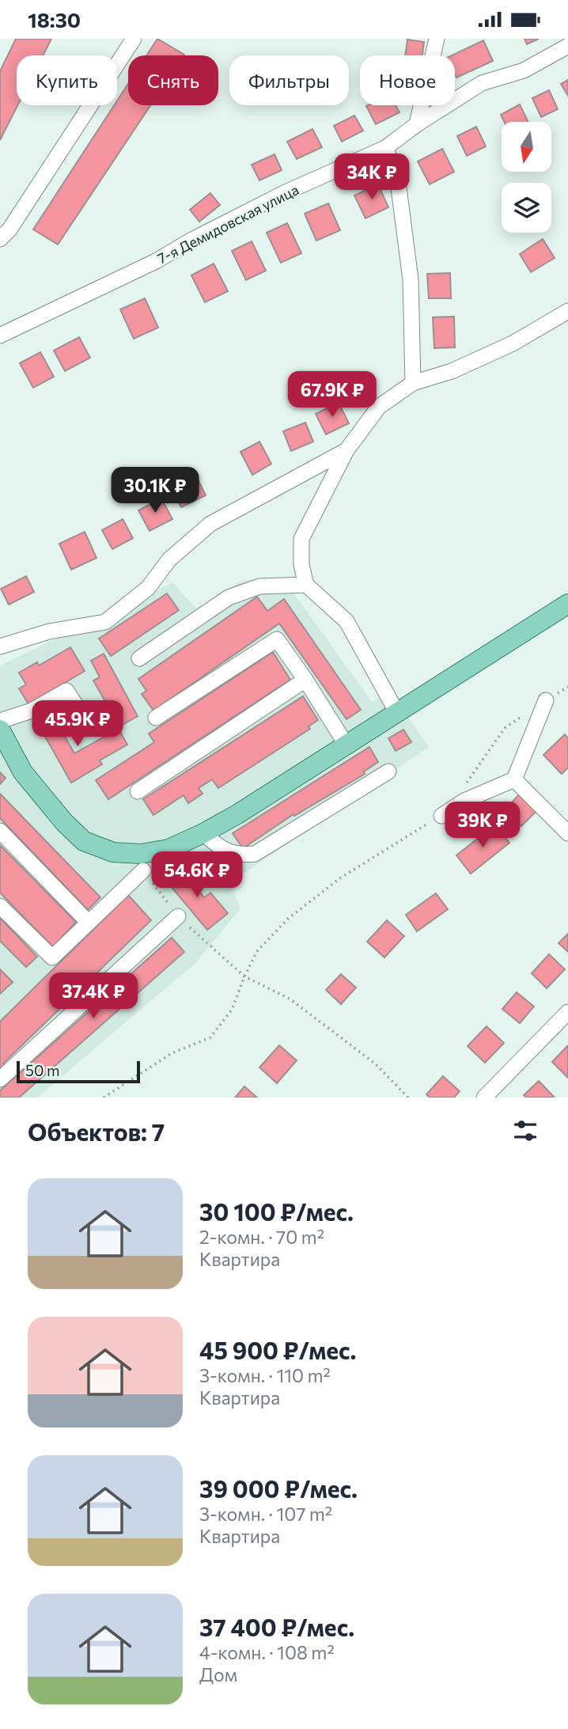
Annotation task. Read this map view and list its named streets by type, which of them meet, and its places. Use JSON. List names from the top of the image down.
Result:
{
  "streets": {
    "street": ["7-я Демидовская улица"]
  },
  "scale_bar": "50 m",
  "north": "bottom",
  "page": {
    "status": "18:30",
    "chip": [
      "Купить",
      "Снять",
      "Фильтры",
      "Новое"
    ],
    "price": [
      "34K ₽",
      "67.9K ₽",
      "30.1K ₽",
      "45.9K ₽",
      "39K ₽",
      "54.6K ₽",
      "37.4K ₽"
    ],
    "scale": "50 m",
    "heading": "Объектов: 7",
    "list": [
      {
        "name": "30 100 ₽/мес.",
        "note": "2-комн. · 70 m² · Квартира"
      },
      {
        "name": "45 900 ₽/мес.",
        "note": "3-комн. · 110 m² · Квартира"
      },
      {
        "name": "39 000 ₽/мес.",
        "note": "3-комн. · 107 m² · Квартира"
      },
      {
        "name": "37 400 ₽/мес.",
        "note": "4-комн. · 108 m² · Дом"
      }
    ]
  }
}
